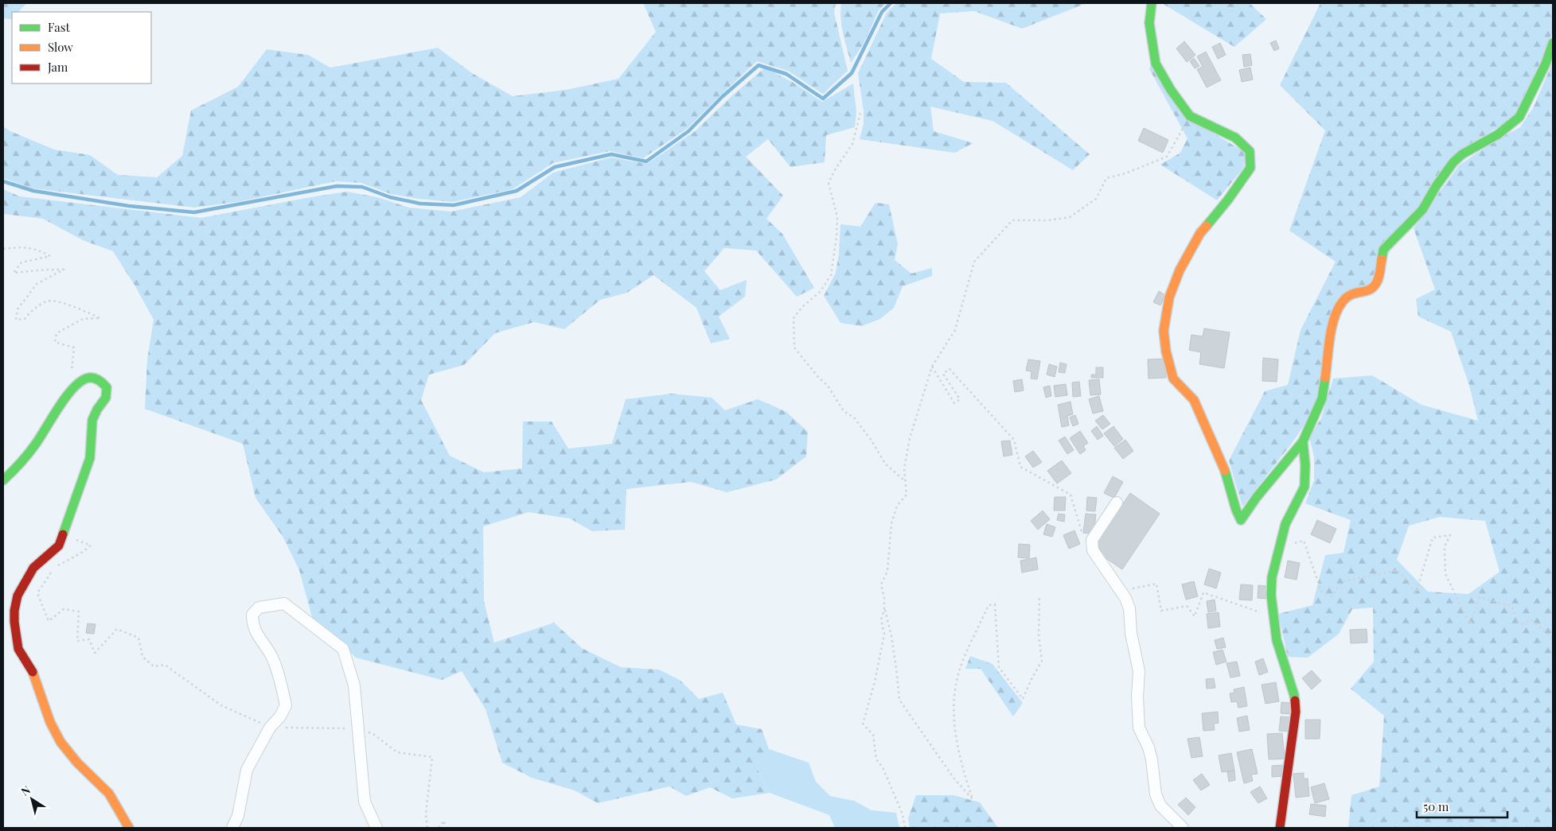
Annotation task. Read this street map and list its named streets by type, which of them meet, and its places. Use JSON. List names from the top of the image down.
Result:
{
  "legend": ["Fast", "Slow", "Jam"],
  "scale_bar": "50 m",
  "north": "top left"
}
